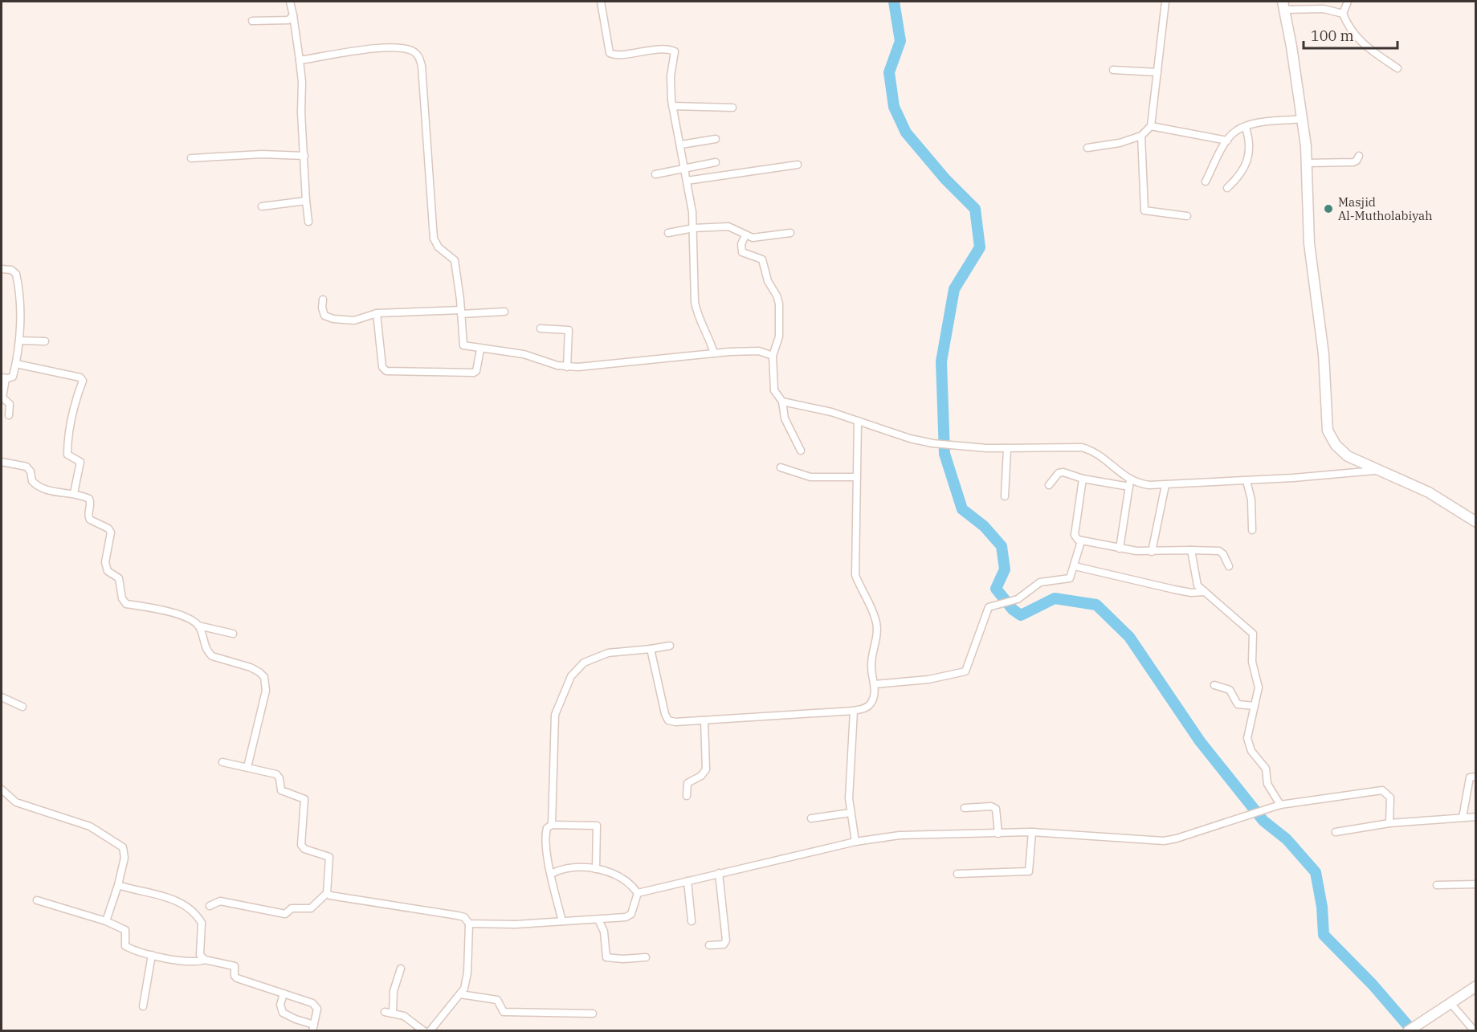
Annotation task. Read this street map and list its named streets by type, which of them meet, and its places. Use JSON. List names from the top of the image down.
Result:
{
  "places": ["Masjid Al-Mutholabiyah"],
  "scale_bar": "100 m"
}
